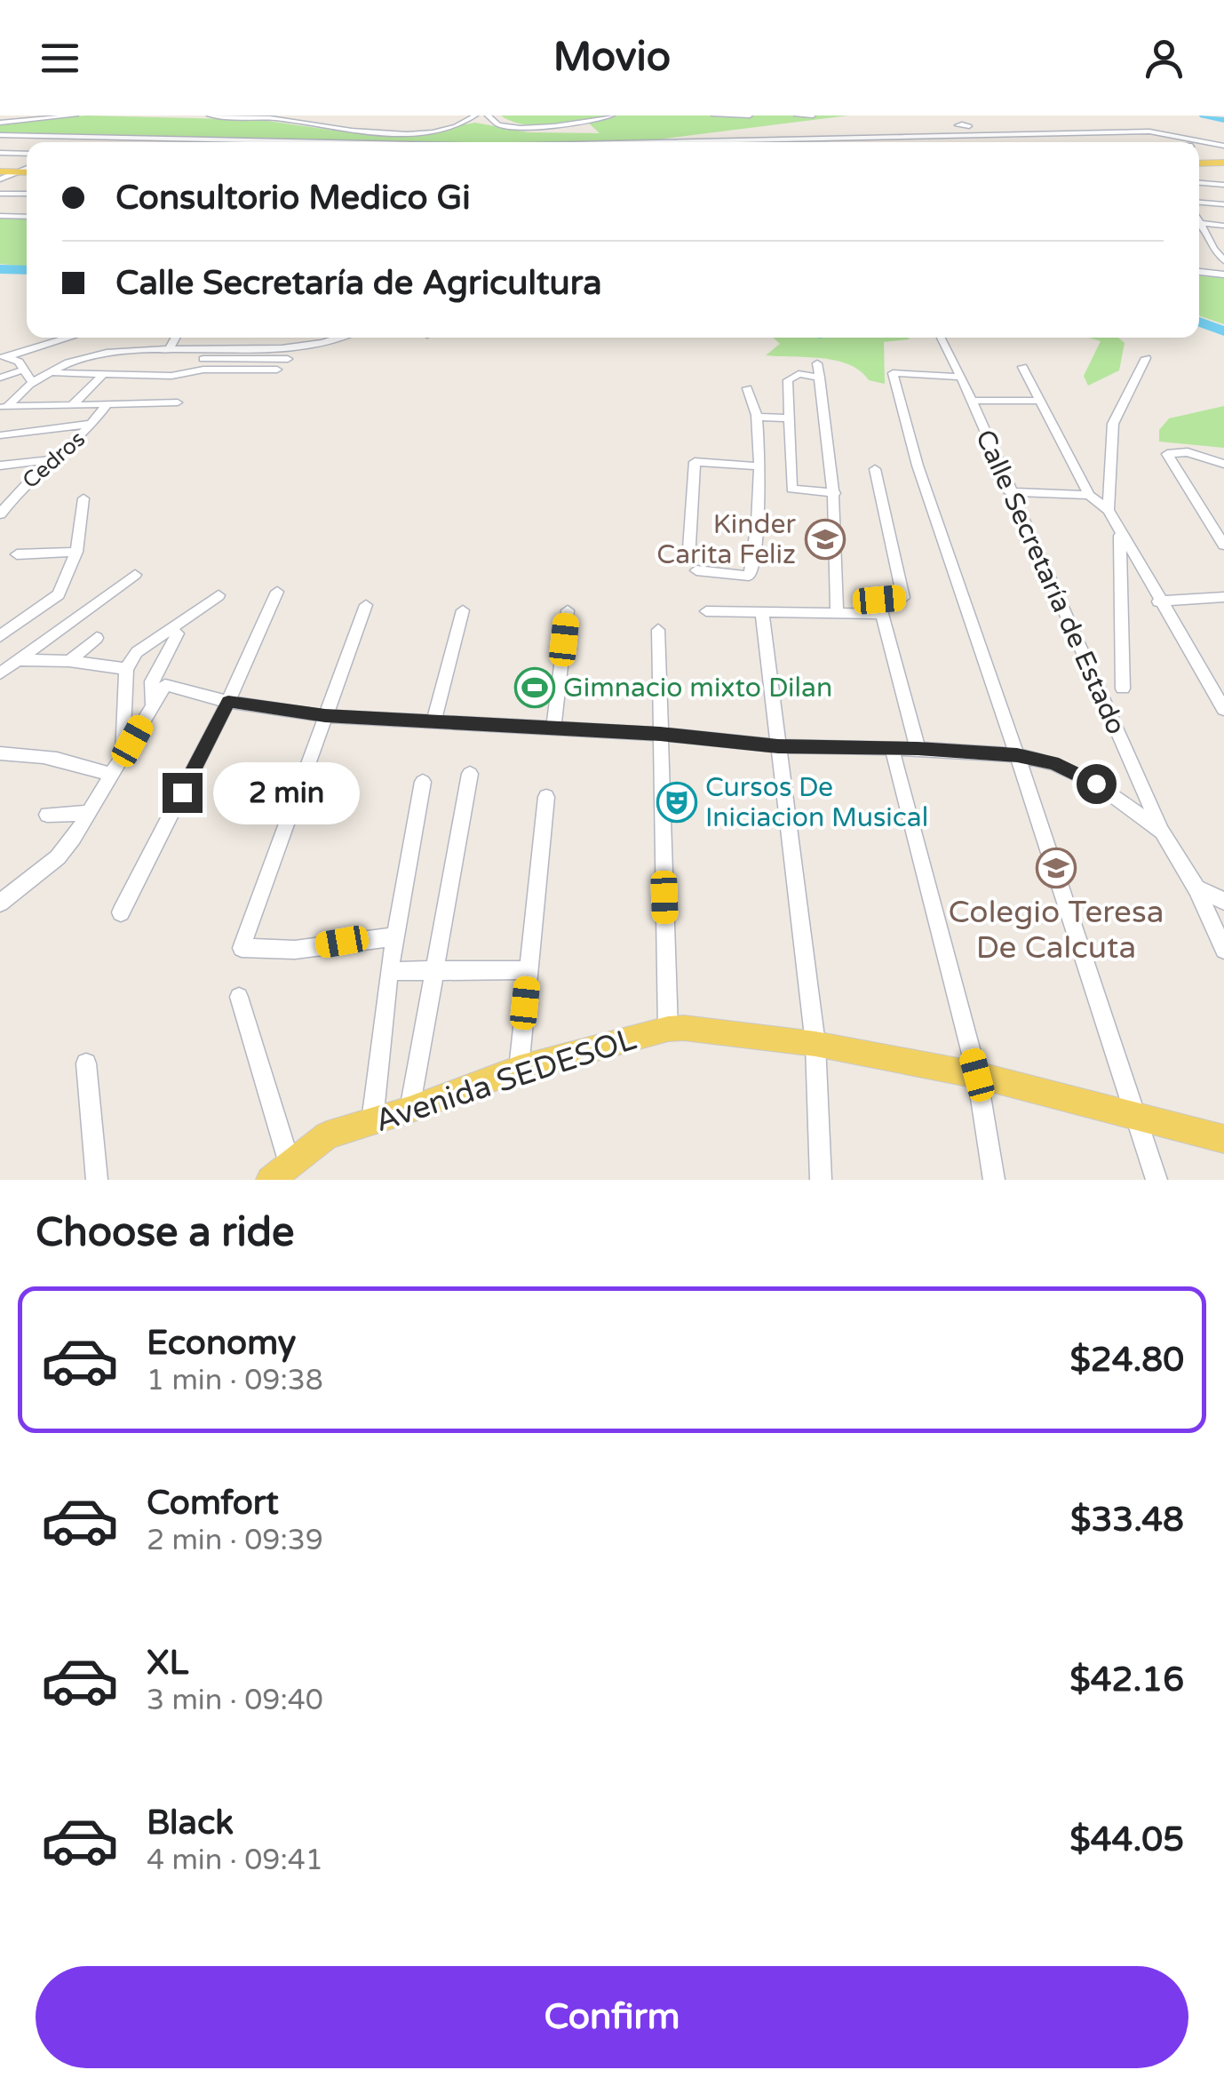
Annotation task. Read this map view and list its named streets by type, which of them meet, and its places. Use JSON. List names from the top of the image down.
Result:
{
  "streets": {
    "main road": ["Avenida SEDESOL"],
    "street": ["Cedros", "Calle Secretaría de Estado"]
  },
  "places": {
    "school or university": ["Kinder Carita Feliz", "Colegio Teresa De Calcuta"],
    "sports": ["Gimnacio mixto Dilan"],
    "theatre": ["Cursos De Iniciacion Musical"]
  },
  "page": {
    "header": "Movio",
    "banner": ["Consultorio Medico Gi", "Calle Secretaría de Agricultura"],
    "bubble": "2 min",
    "heading": "Choose a ride",
    "list": [
      {
        "name": "Economy",
        "note": "1 min · 09:38",
        "value": "$24.80"
      },
      {
        "name": "Comfort",
        "note": "2 min · 09:39",
        "value": "$33.48"
      },
      {
        "name": "XL",
        "note": "3 min · 09:40",
        "value": "$42.16"
      },
      {
        "name": "Black",
        "note": "4 min · 09:41",
        "value": "$44.05"
      }
    ],
    "buttons": "Confirm"
  }
}
